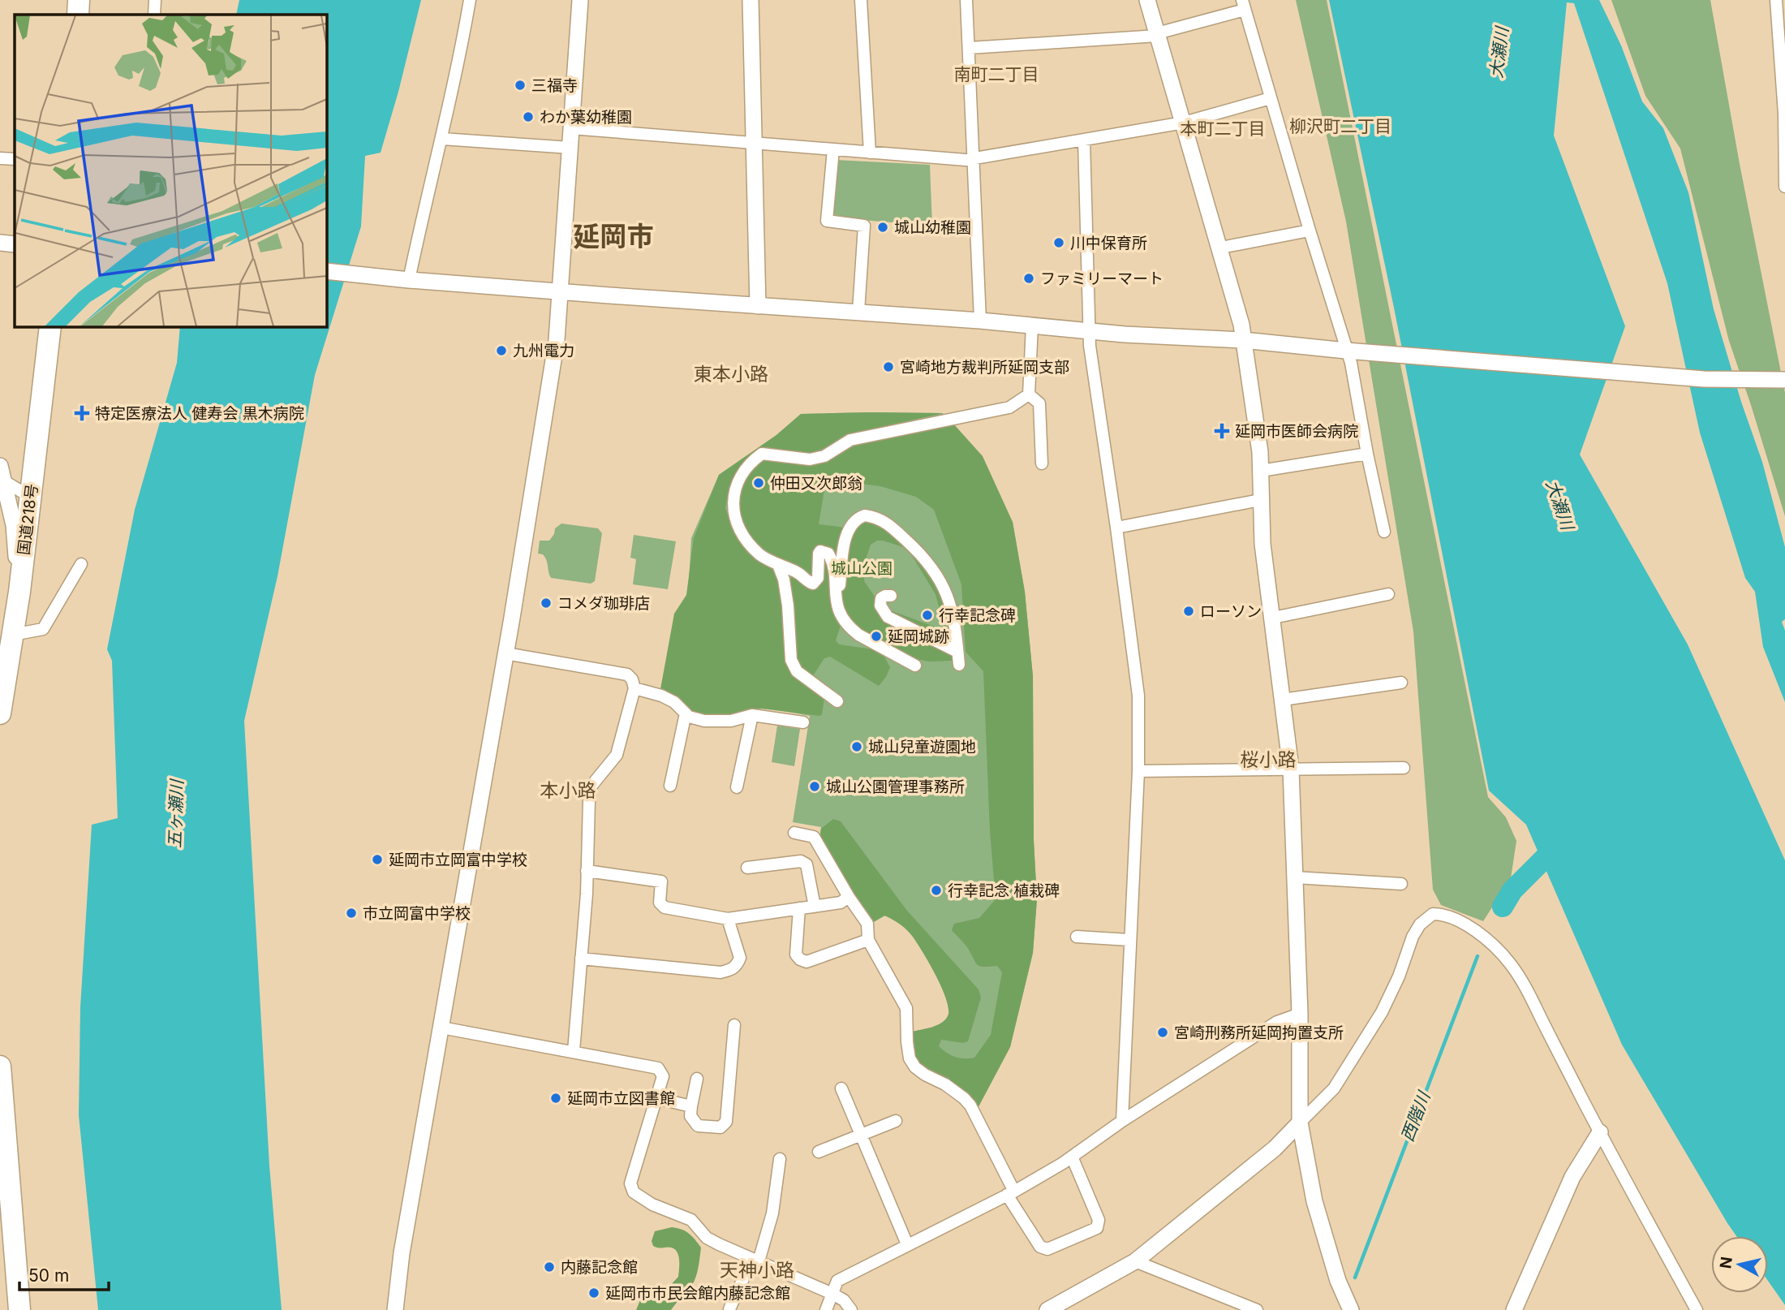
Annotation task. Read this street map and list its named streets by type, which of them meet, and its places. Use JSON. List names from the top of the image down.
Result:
{
  "streets": {
    "highway": ["国道218号"]
  },
  "districts": [
    "南町二丁目",
    "柳沢町二丁目",
    "本町二丁目",
    "延岡市",
    "東本小路",
    "桜小路",
    "本小路",
    "天神小路"
  ],
  "water": ["大瀬川", "五ヶ瀬川", "西階川"],
  "parks": ["城山公園"],
  "places": {
    "other": [
      "三福寺",
      "わか葉幼稚園",
      "城山幼稚園",
      "川中保育所",
      "ファミリーマート",
      "九州電力",
      "宮崎地方裁判所延岡支部",
      "仲田又次郎翁",
      "コメダ珈琲店",
      "ローソン",
      "行幸記念碑",
      "延岡城跡",
      "城山兒童遊園地",
      "城山公園管理事務所",
      "延岡市立岡富中学校",
      "行幸記念 植栽碑",
      "市立岡富中学校",
      "宮崎刑務所延岡拘置支所",
      "延岡市立図書館",
      "内藤記念館",
      "延岡市市民会館内藤記念館"
    ],
    "health": ["特定医療法人 健寿会 黒木病院", "延岡市医師会病院"]
  },
  "scale_bar": "50 m",
  "north": "left"
}
